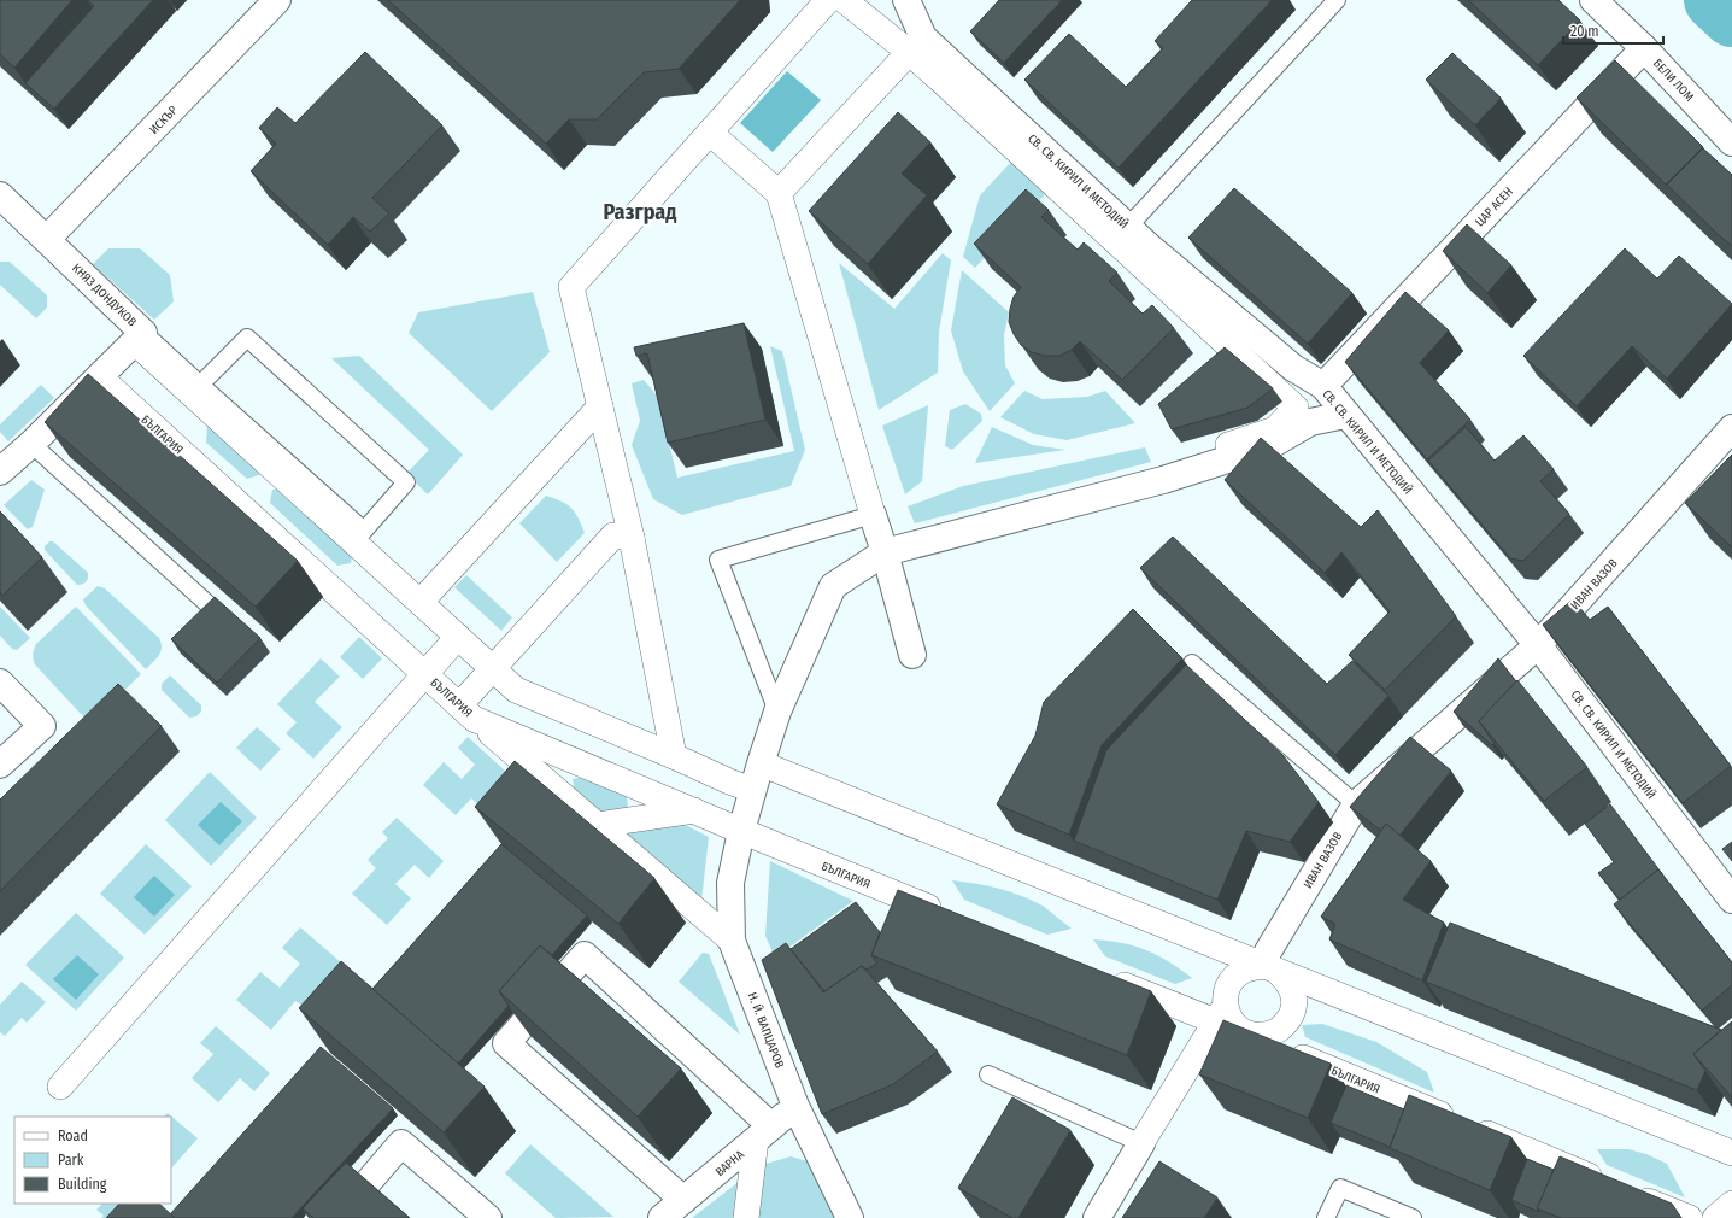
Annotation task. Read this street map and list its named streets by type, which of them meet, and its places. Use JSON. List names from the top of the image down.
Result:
{
  "streets": {
    "street": [
      "БЕЛИ ЛОМ",
      "ИСКЪР",
      "СВ. СВ. КИРИЛ И МЕТОДИЙ",
      "ЦАР АСЕН",
      "КНЯЗ ДОНДУКОВ",
      "БЪЛГАРИЯ",
      "ИВАН ВАЗОВ",
      "Н. Й. ВАПЦАРОВ",
      "ВАРНА"
    ]
  },
  "crossings": [
    ["БЕЛИ ЛОМ", "ЦАР АСЕН"],
    ["ИСКЪР", "КНЯЗ ДОНДУКОВ"],
    ["СВ. СВ. КИРИЛ И МЕТОДИЙ", "ЦАР АСЕН"],
    ["СВ. СВ. КИРИЛ И МЕТОДИЙ", "ИВАН ВАЗОВ"],
    ["СВ. СВ. КИРИЛ И МЕТОДИЙ", "Н. Й. ВАПЦАРОВ"],
    ["КНЯЗ ДОНДУКОВ", "БЪЛГАРИЯ"],
    ["БЪЛГАРИЯ", "ИВАН ВАЗОВ"],
    ["БЪЛГАРИЯ", "Н. Й. ВАПЦАРОВ"],
    ["Н. Й. ВАПЦАРОВ", "ВАРНА"]
  ],
  "districts": ["Разград"],
  "legend": ["Road", "Park", "Building"],
  "scale_bar": "20 m"
}
